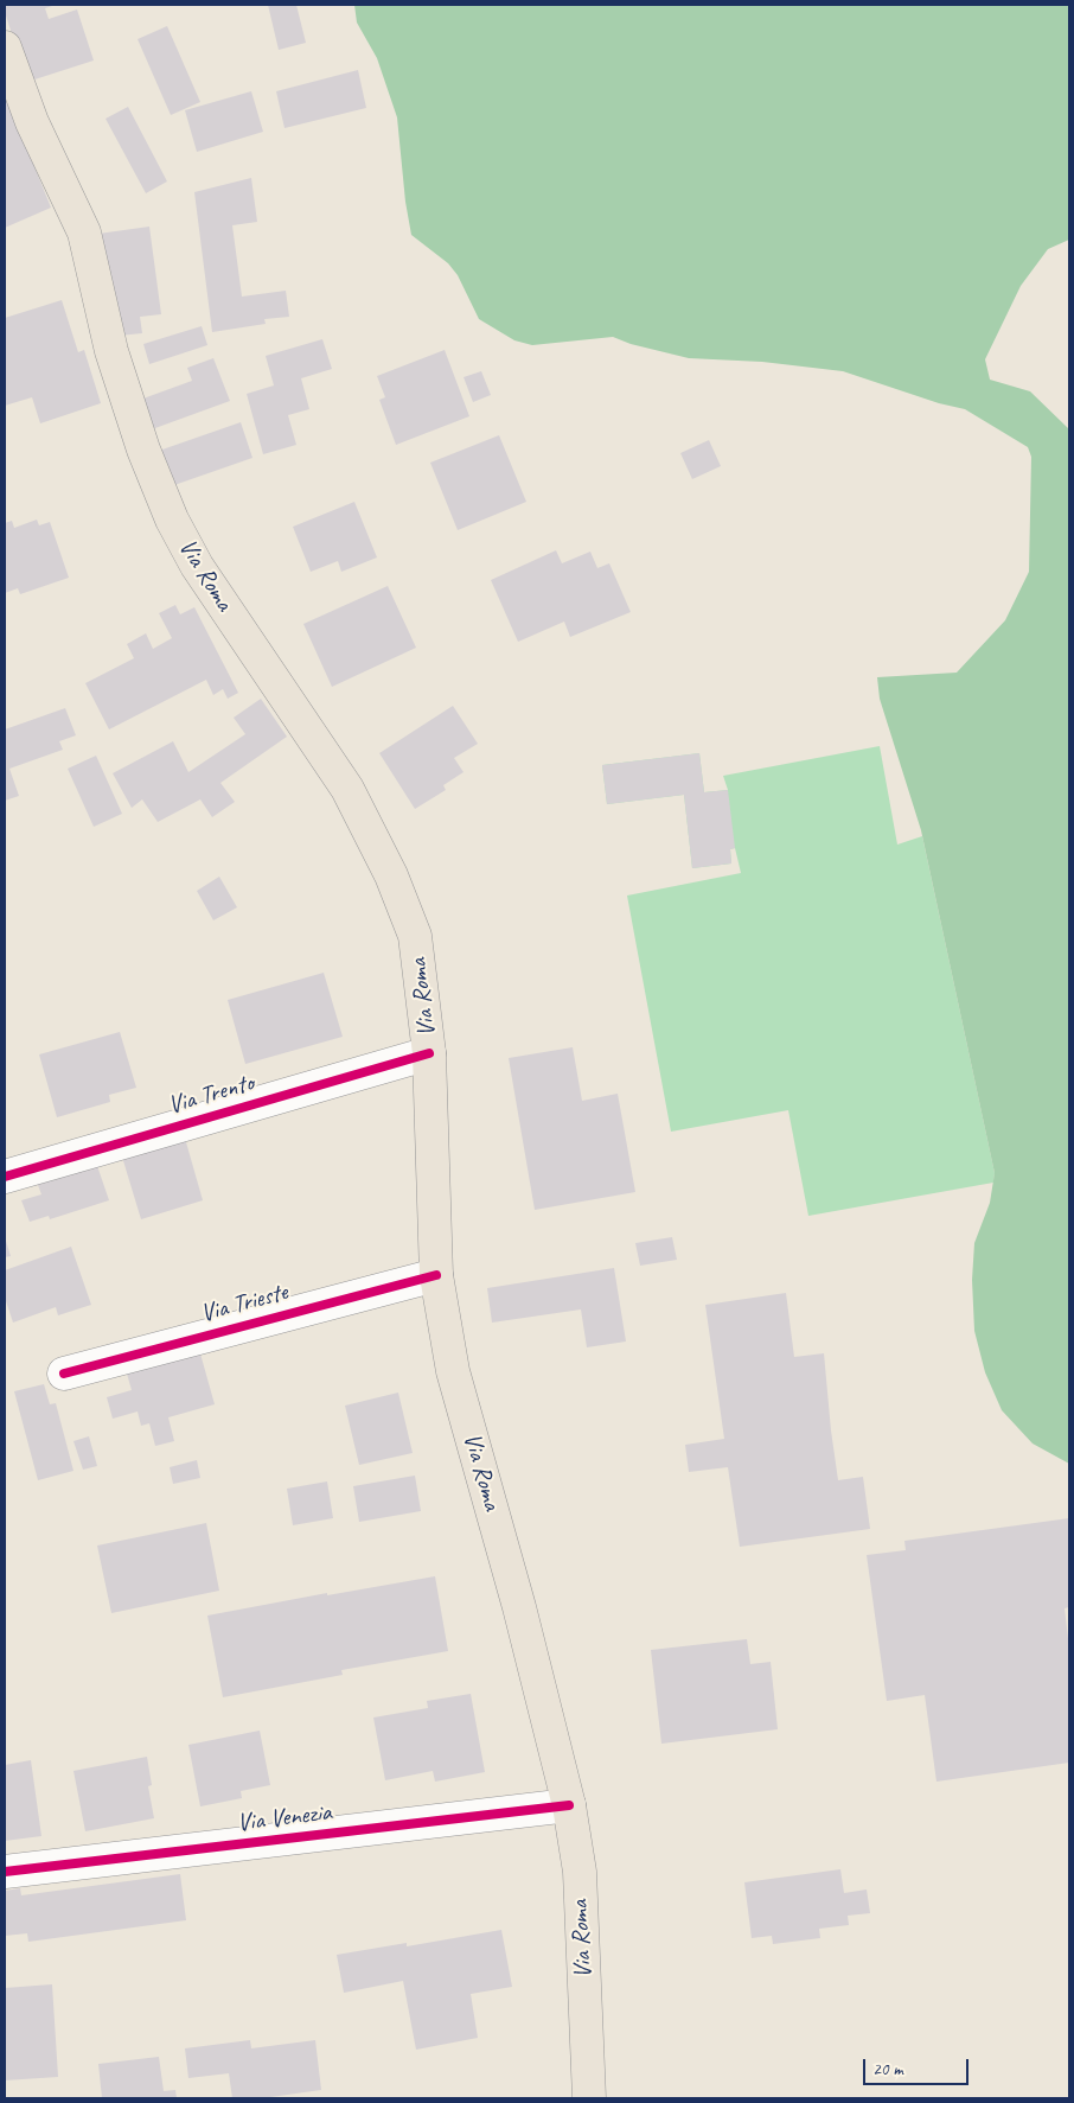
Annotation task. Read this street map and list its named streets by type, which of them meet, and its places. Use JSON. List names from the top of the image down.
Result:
{
  "streets": {
    "main road": ["Via Roma"],
    "street": ["Via Trento", "Via Trieste", "Via Venezia"]
  },
  "crossings": [
    ["Via Roma", "Via Trento"],
    ["Via Roma", "Via Trieste"],
    ["Via Roma", "Via Venezia"]
  ],
  "scale_bar": "20 m"
}
